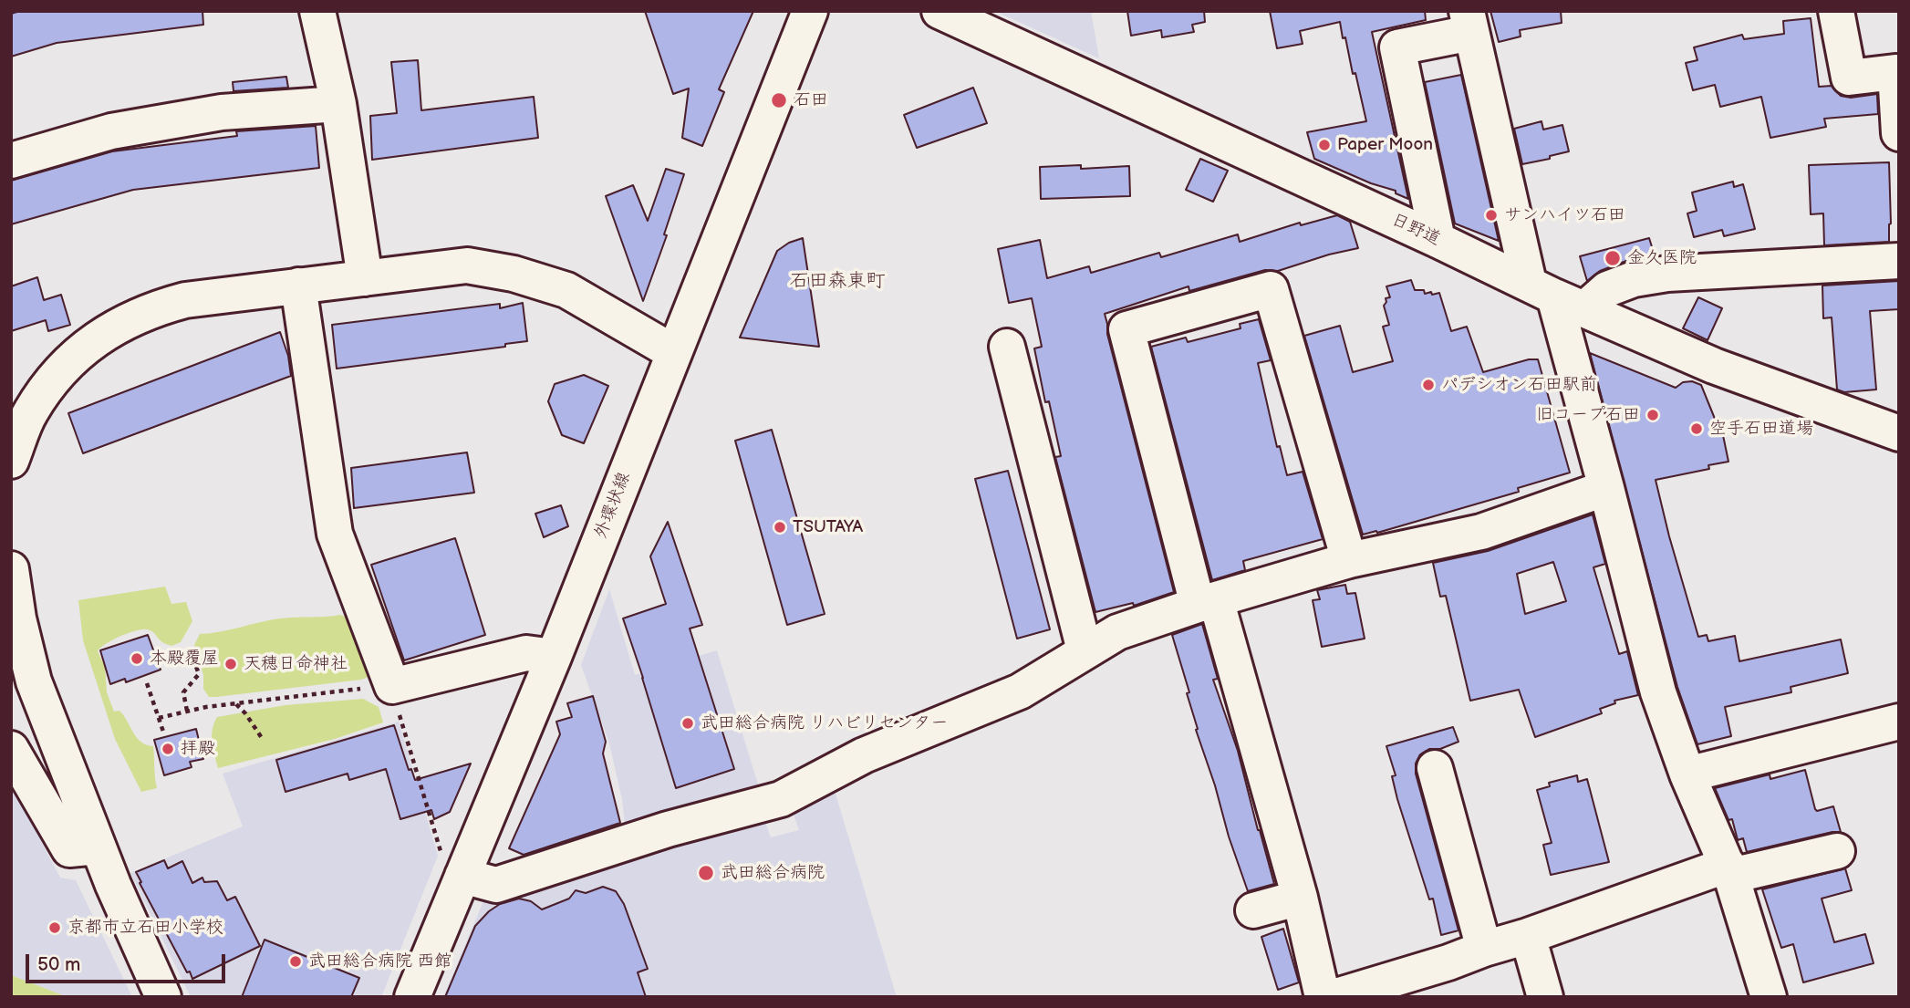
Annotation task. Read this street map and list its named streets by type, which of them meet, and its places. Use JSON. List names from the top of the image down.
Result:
{
  "streets": {
    "street": ["日野道", "外環状線"]
  },
  "districts": ["石田森東町"],
  "places": [
    "石田",
    "Paper Moon",
    "サンハイツ石田",
    "金久医院",
    "パデシオン石田駅前",
    "旧コープ石田",
    "空手石田道場",
    "TSUTAYA",
    "本殿覆屋",
    "天穂日命神社",
    "武田総合病院 リハビリセンター",
    "拝殿",
    "武田総合病院",
    "京都市立石田小学校",
    "武田総合病院 西館"
  ],
  "scale_bar": "50 m"
}
